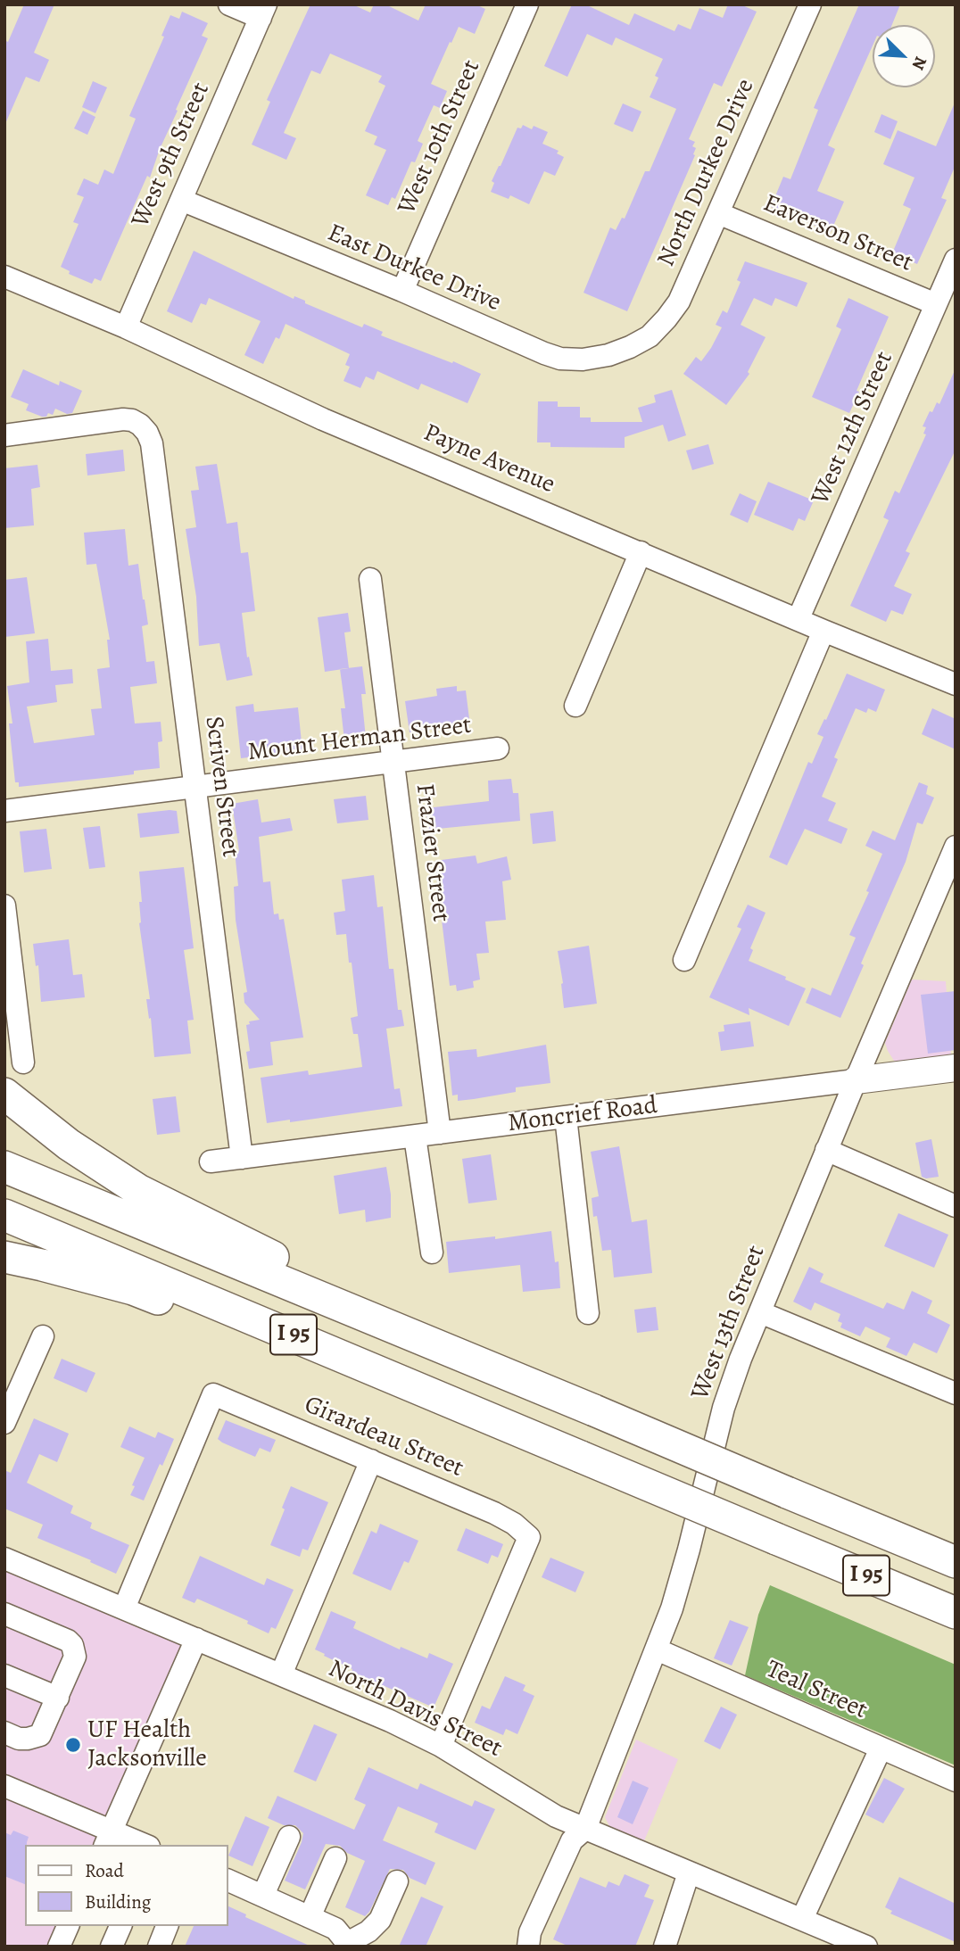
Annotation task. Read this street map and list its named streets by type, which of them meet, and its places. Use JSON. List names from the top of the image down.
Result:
{
  "streets": {
    "highway": ["I 95"],
    "main road": ["Moncrief Road"],
    "street": [
      "West 10th Street",
      "West 9th Street",
      "North Durkee Drive",
      "Eaverson Street",
      "East Durkee Drive",
      "West 12th Street",
      "Payne Avenue",
      "Mount Herman Street",
      "Scriven Street",
      "Frazier Street",
      "West 13th Street",
      "Girardeau Street",
      "Teal Street",
      "North Davis Street"
    ]
  },
  "crossings": [
    ["West 10th Street", "East Durkee Drive"],
    ["West 9th Street", "East Durkee Drive"],
    ["West 9th Street", "Payne Avenue"],
    ["North Durkee Drive", "Eaverson Street"],
    ["North Durkee Drive", "East Durkee Drive"],
    ["Eaverson Street", "West 12th Street"],
    ["West 12th Street", "Payne Avenue"],
    ["Mount Herman Street", "Scriven Street"],
    ["Mount Herman Street", "Frazier Street"],
    ["Scriven Street", "Moncrief Road"],
    ["Frazier Street", "Moncrief Road"],
    ["Moncrief Road", "West 13th Street"],
    ["West 13th Street", "Teal Street"],
    ["West 13th Street", "North Davis Street"],
    ["Girardeau Street", "North Davis Street"]
  ],
  "places": ["UF Health Jacksonville"],
  "legend": ["Road", "Building"],
  "north": "bottom right"
}
